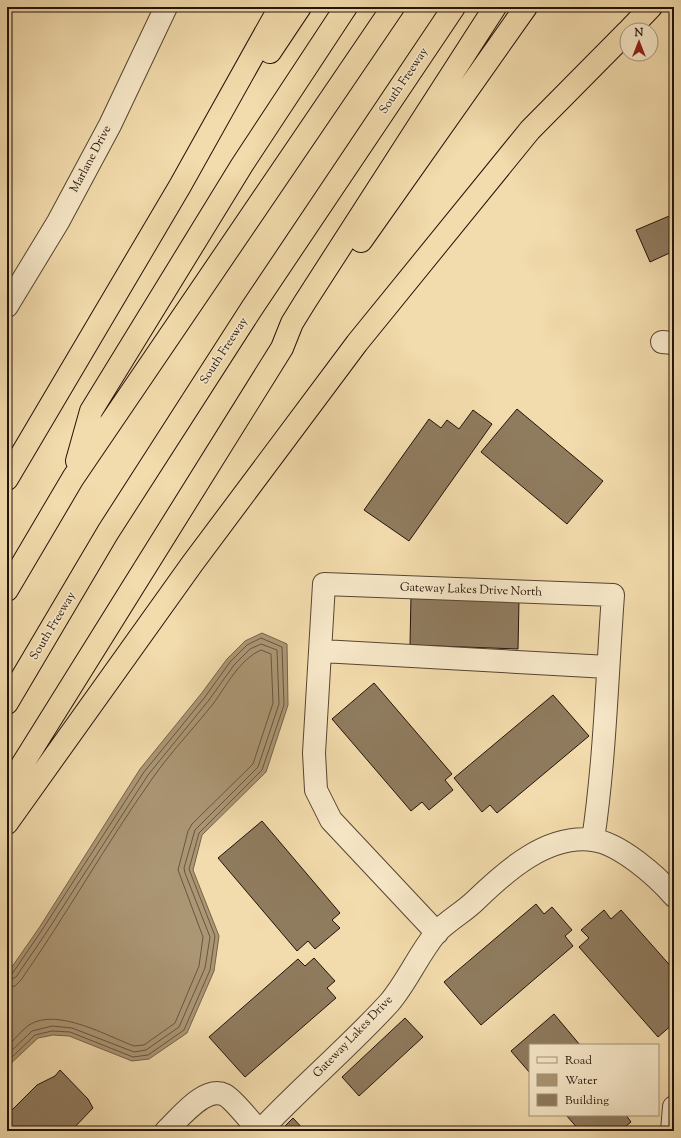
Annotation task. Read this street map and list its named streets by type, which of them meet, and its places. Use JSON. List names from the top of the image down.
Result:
{
  "streets": {
    "highway": ["South Freeway"],
    "street": ["Marlane Drive", "Gateway Lakes Drive North", "Gateway Lakes Drive"]
  },
  "crossings": [
    ["Gateway Lakes Drive North", "Gateway Lakes Drive"]
  ],
  "legend": ["Road", "Water", "Building"],
  "north": "top"
}
